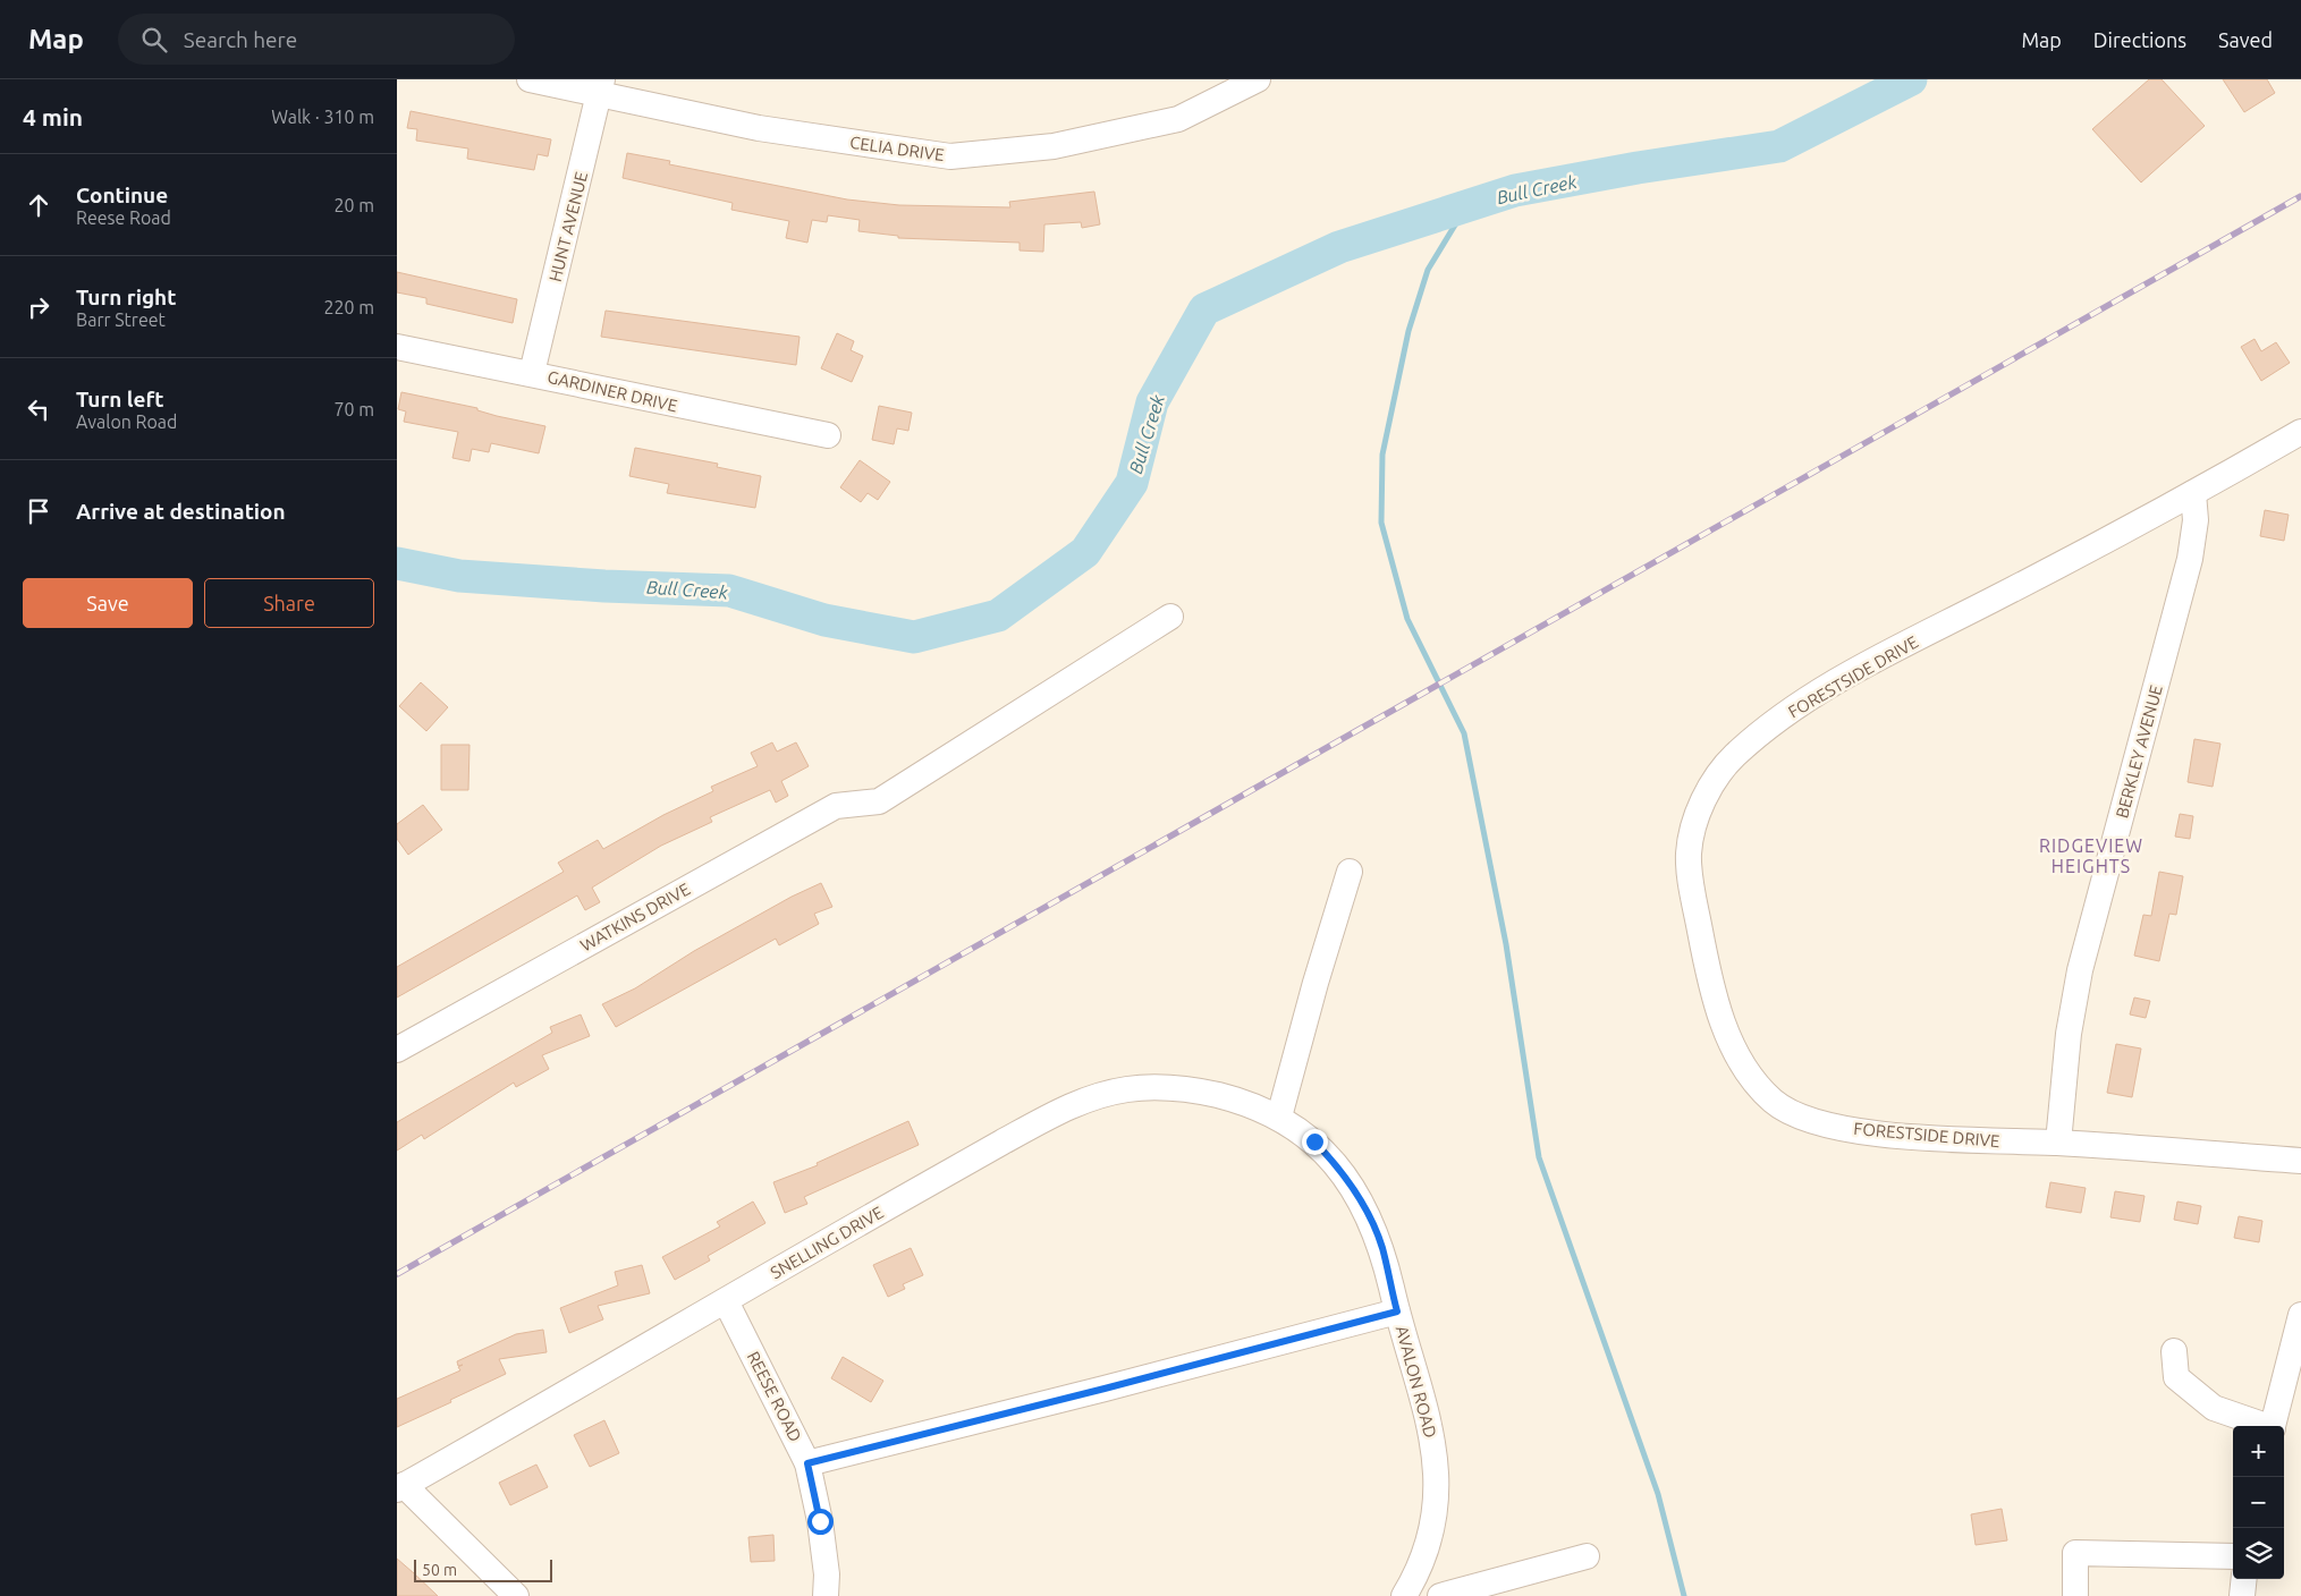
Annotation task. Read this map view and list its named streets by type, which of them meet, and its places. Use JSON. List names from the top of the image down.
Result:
{
  "streets": {
    "street": [
      "CELIA DRIVE",
      "HUNT AVENUE",
      "GARDINER DRIVE",
      "FORESTSIDE DRIVE",
      "BERKLEY AVENUE",
      "WATKINS DRIVE",
      "SNELLING DRIVE",
      "AVALON ROAD",
      "REESE ROAD"
    ]
  },
  "crossings": [
    ["CELIA DRIVE", "HUNT AVENUE"],
    ["HUNT AVENUE", "GARDINER DRIVE"],
    ["FORESTSIDE DRIVE", "BERKLEY AVENUE"],
    ["SNELLING DRIVE", "AVALON ROAD"],
    ["SNELLING DRIVE", "REESE ROAD"]
  ],
  "districts": ["RIDGEVIEW HEIGHTS"],
  "water": ["Bull Creek"],
  "scale_bar": "50 m",
  "page": {
    "header": "Map",
    "search": "Search here",
    "nav": ["Map", "Directions", "Saved"],
    "heading": ["4 min", "Walk · 310 m"],
    "list": [
      ["Continue", "Reese Road", "20 m"],
      ["Turn right", "Barr Street", "220 m"],
      ["Turn left", "Avalon Road", "70 m"],
      "Arrive at destination"
    ],
    "buttons": ["Save", "Share"],
    "map_buttons": ["+", "−"],
    "scale": "50 m"
  }
}
